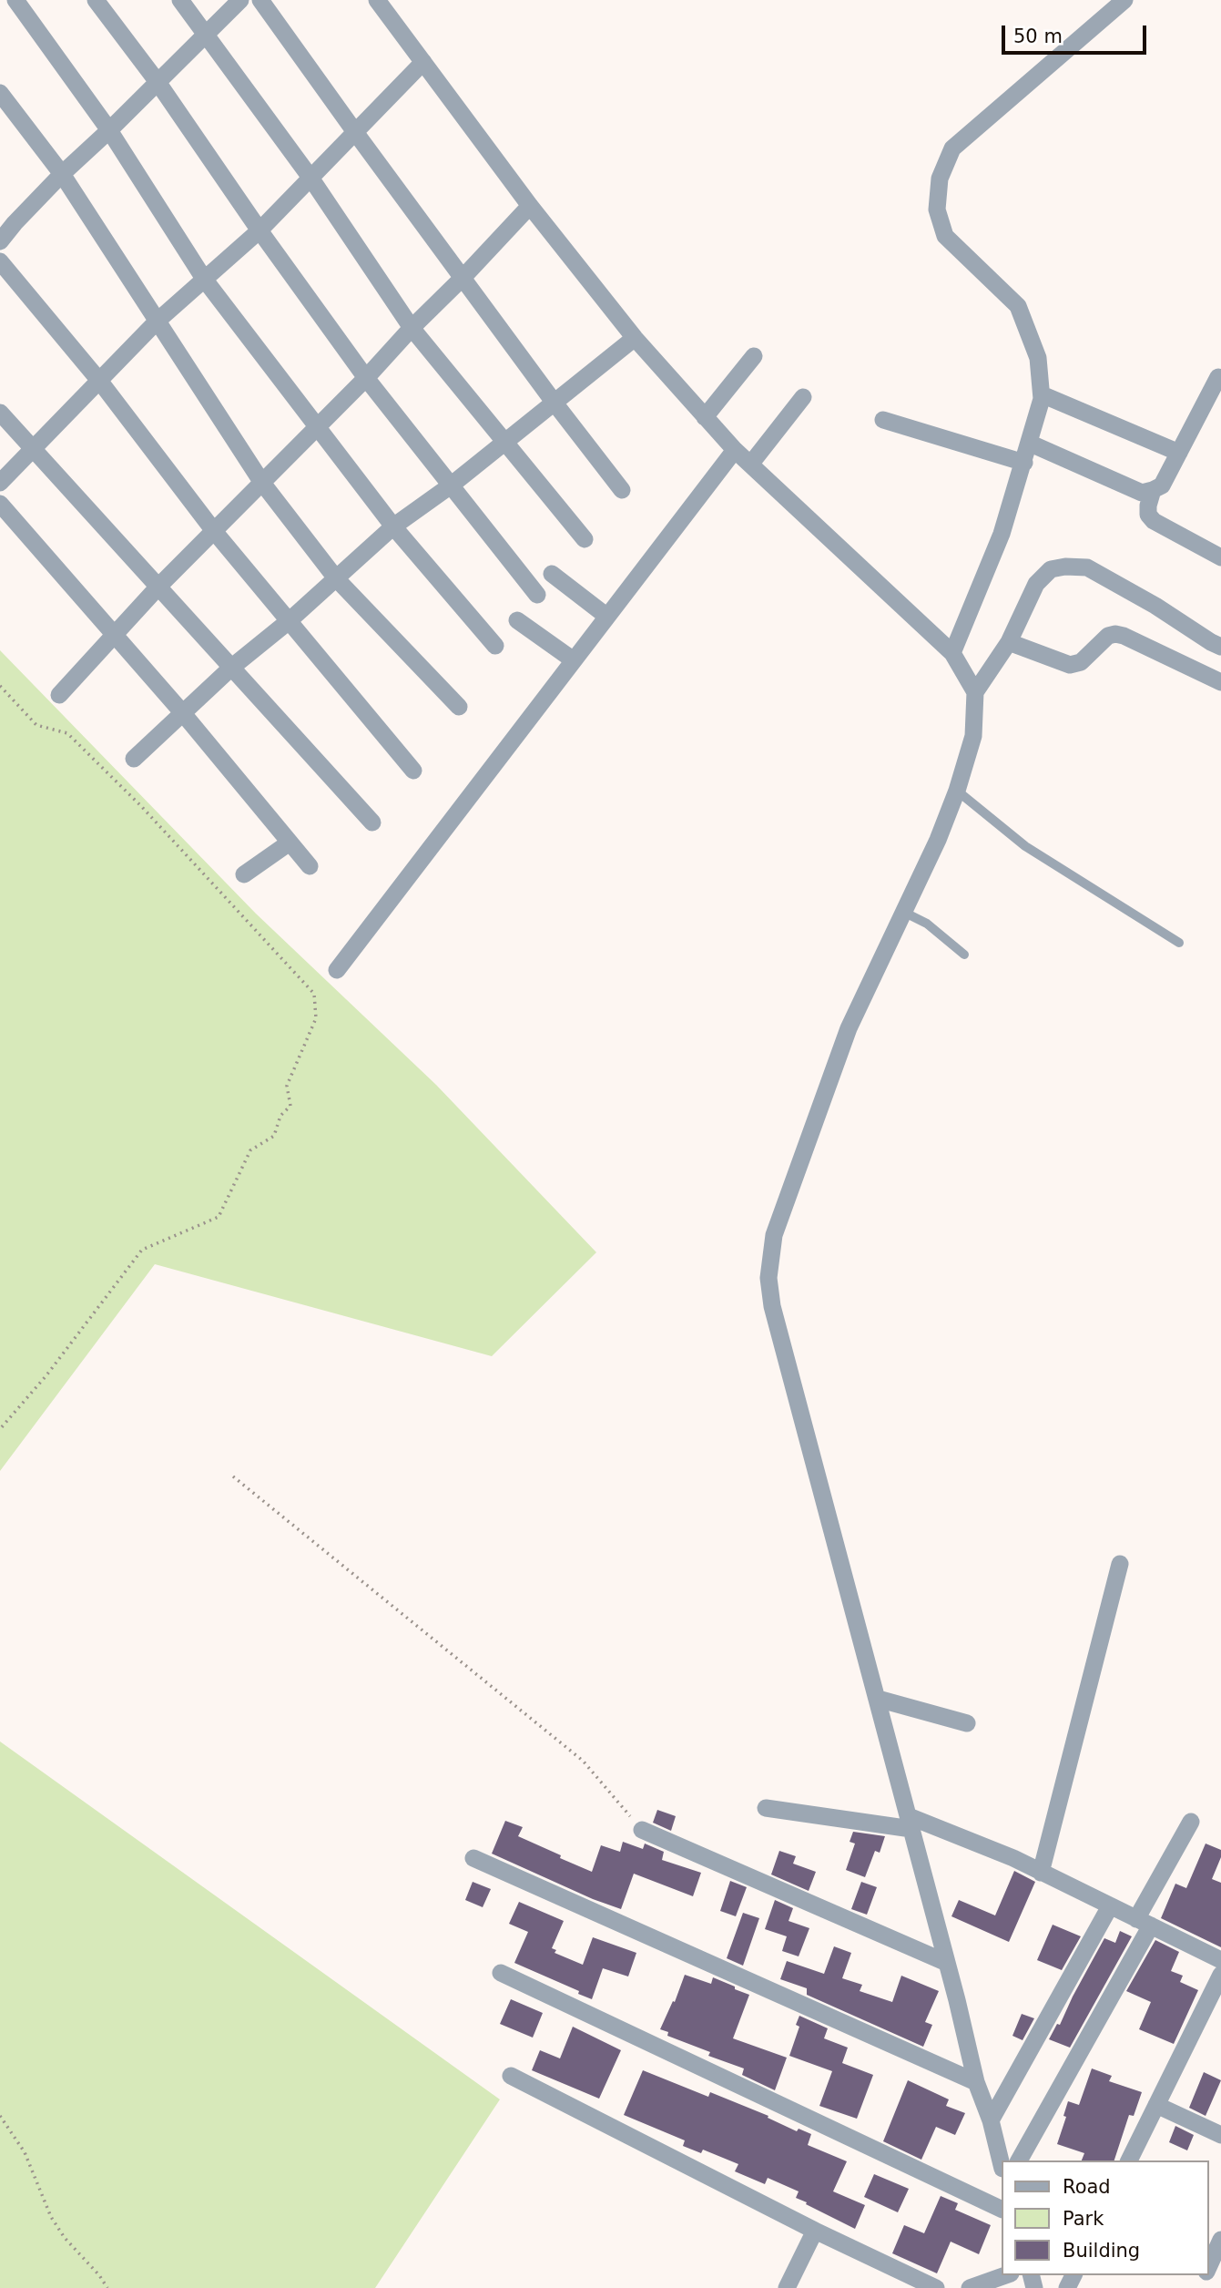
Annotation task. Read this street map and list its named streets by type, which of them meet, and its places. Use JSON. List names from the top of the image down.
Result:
{
  "legend": ["Road", "Park", "Building"],
  "scale_bar": "50 m"
}
